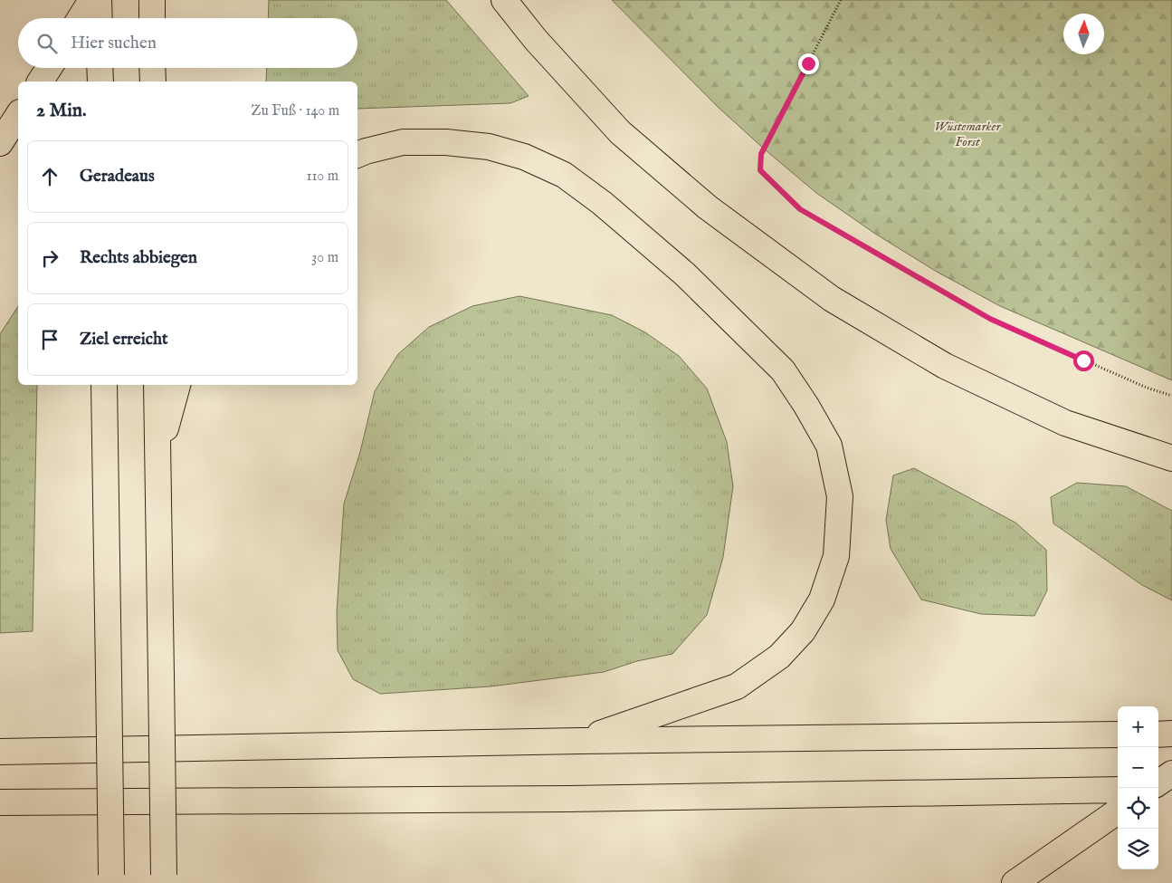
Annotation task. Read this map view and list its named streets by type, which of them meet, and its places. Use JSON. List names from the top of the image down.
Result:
{
  "parks": ["Wüstemarker Forst"],
  "north": "top",
  "page": {
    "search": "Hier suchen",
    "heading": ["2 Min.", "Zu Fuß · 140 m"],
    "list": [
      ["Geradeaus", "110 m"],
      ["Rechts abbiegen", "30 m"],
      "Ziel erreicht"
    ],
    "map_buttons": ["+", "−"]
  }
}
